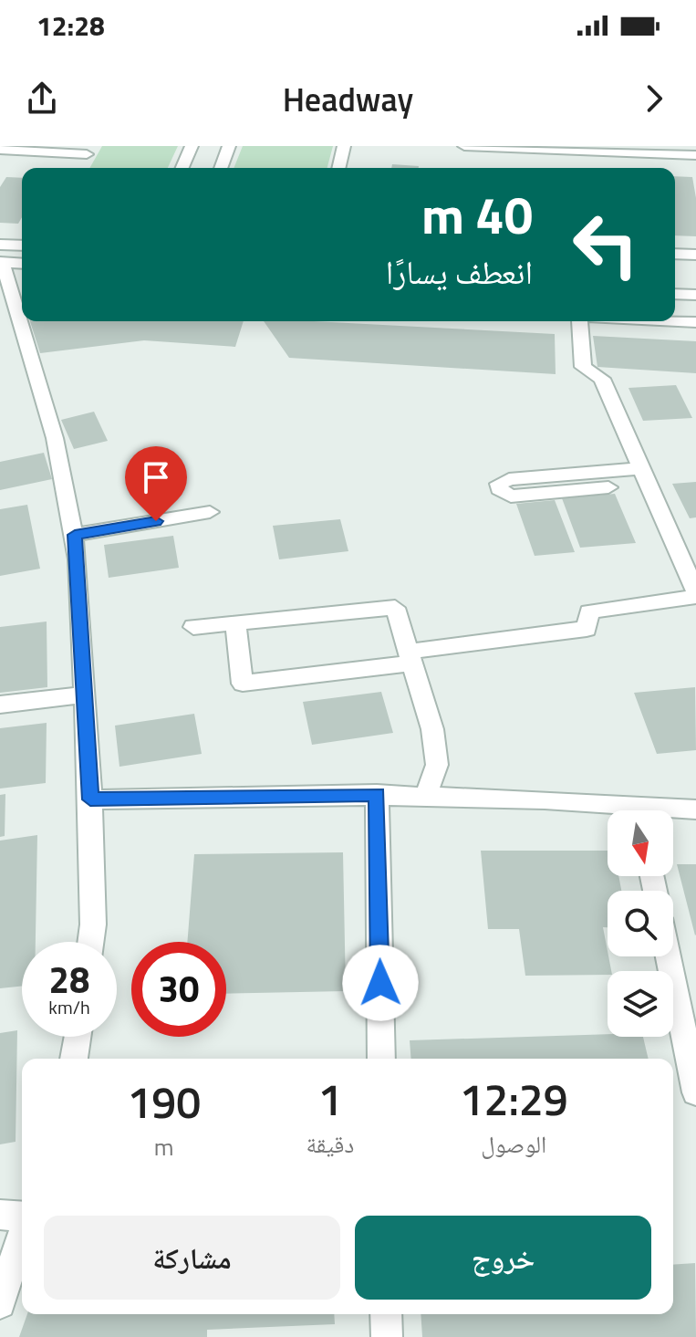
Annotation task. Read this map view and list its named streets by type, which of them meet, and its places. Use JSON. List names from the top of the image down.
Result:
{
  "north": "bottom",
  "page": {
    "status": "12:28",
    "header": "Headway",
    "turn": ["40 m", "انعطف يسارًا"],
    "speed": "28 km/h",
    "limit": "30",
    "eta": [
      "12:29",
      "الوصول",
      "1",
      "دقيقة",
      "190",
      "m"
    ],
    "buttons": ["خروج", "مشاركة"]
  }
}
